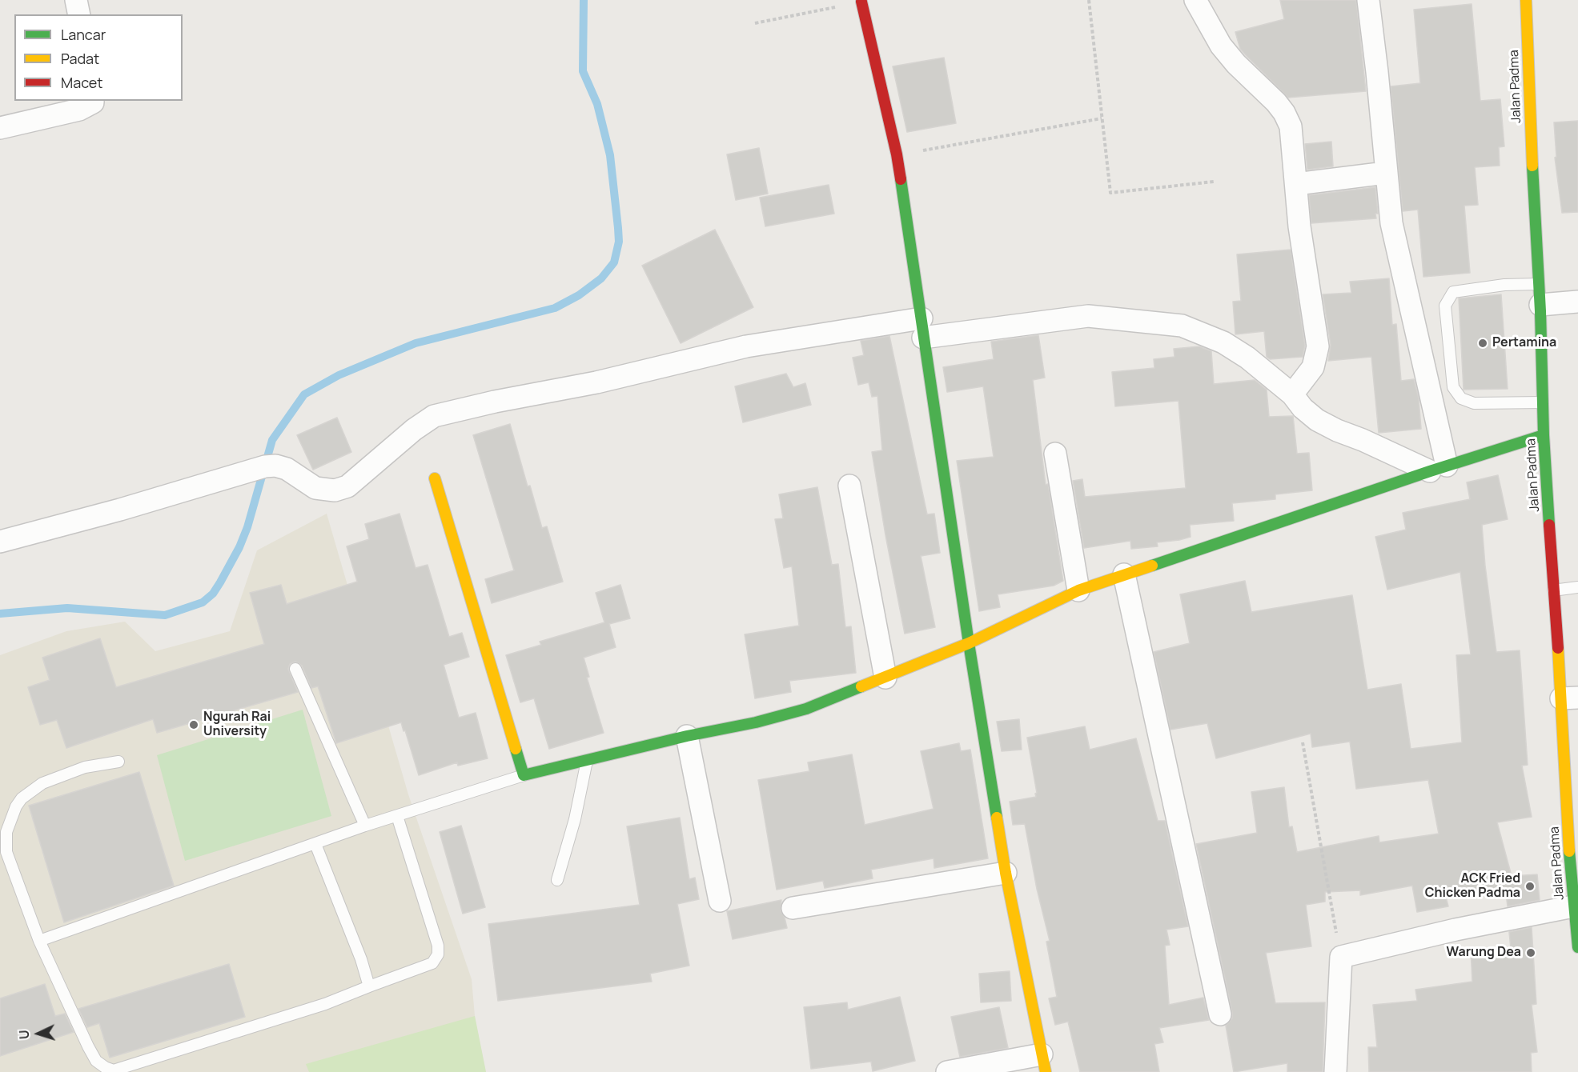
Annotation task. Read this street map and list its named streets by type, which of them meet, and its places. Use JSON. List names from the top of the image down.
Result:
{
  "streets": {
    "street": ["Jalan Padma"]
  },
  "places": [
    "Pertamina",
    "Ngurah Rai University",
    "ACK Fried Chicken Padma",
    "Warung Dea"
  ],
  "legend": ["Lancar", "Padat", "Macet"],
  "north": "left"
}
